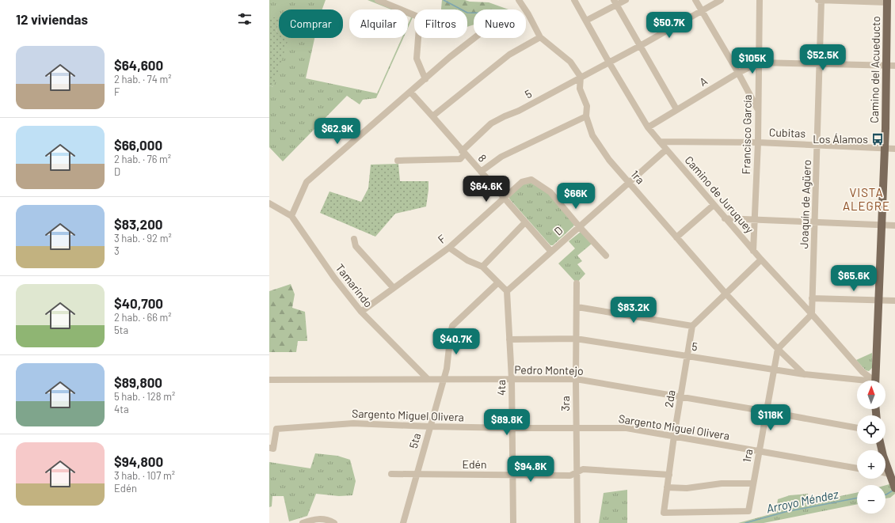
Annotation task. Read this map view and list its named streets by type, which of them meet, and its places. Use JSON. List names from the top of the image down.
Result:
{
  "streets": {
    "main road": ["Camino del Acueducto"],
    "street": [
      "A",
      "5",
      "Cubitas",
      "Francisco García",
      "8",
      "1ra",
      "Camino de Juruquey",
      "Joaquín de Agüero",
      "D",
      "F",
      "Tamarindo",
      "Pedro Montejo",
      "4ta",
      "2da",
      "3ra",
      "Sargento Miguel Olivera",
      "5ta",
      "Edén"
    ]
  },
  "crossings": [
    ["Camino del Acueducto", "A"],
    ["Camino del Acueducto", "Cubitas"],
    ["A", "Francisco García"],
    ["A", "Camino de Juruquey"],
    ["A", "Joaquín de Agüero"],
    ["5", "8"],
    ["5", "1ra"],
    ["5", "Camino de Juruquey"],
    ["5", "4ta"],
    ["5", "2da"],
    ["5", "3ra"],
    ["Cubitas", "Francisco García"],
    ["Cubitas", "Camino de Juruquey"],
    ["Cubitas", "Joaquín de Agüero"],
    ["Francisco García", "Camino de Juruquey"],
    ["8", "D"],
    ["8", "F"],
    ["1ra", "D"],
    ["1ra", "Pedro Montejo"],
    ["1ra", "2da"],
    ["1ra", "Sargento Miguel Olivera"],
    ["Camino de Juruquey", "Joaquín de Agüero"],
    ["Camino de Juruquey", "D"],
    ["D", "F"],
    ["D", "4ta"],
    ["F", "Tamarindo"],
    ["Tamarindo", "Pedro Montejo"],
    ["Pedro Montejo", "4ta"],
    ["Pedro Montejo", "2da"],
    ["Pedro Montejo", "3ra"],
    ["Pedro Montejo", "5ta"],
    ["4ta", "Sargento Miguel Olivera"],
    ["4ta", "Edén"],
    ["2da", "Sargento Miguel Olivera"],
    ["2da", "Edén"],
    ["3ra", "Sargento Miguel Olivera"],
    ["3ra", "Edén"],
    ["Sargento Miguel Olivera", "5ta"],
    ["5ta", "Edén"]
  ],
  "districts": ["VISTA ALEGRE"],
  "water": ["Arroyo Méndez"],
  "places": {
    "bus stop": ["Los Álamos"]
  },
  "north": "top",
  "page": {
    "heading": "12 viviendas",
    "chip": [
      "Comprar",
      "Alquilar",
      "Filtros",
      "Nuevo"
    ],
    "price": [
      "$50.7K",
      "$52.5K",
      "$105K",
      "$62.9K",
      "$64.6K",
      "$66K",
      "$65.6K",
      "$83.2K",
      "$40.7K",
      "$118K",
      "$89.8K",
      "$94.8K"
    ],
    "list": [
      {
        "name": "$64,600",
        "note": "2 hab. · 74 m² · F"
      },
      {
        "name": "$66,000",
        "note": "2 hab. · 76 m² · D"
      },
      {
        "name": "$83,200",
        "note": "3 hab. · 92 m² · 3"
      },
      {
        "name": "$40,700",
        "note": "2 hab. · 66 m² · 5ta"
      },
      {
        "name": "$89,800",
        "note": "5 hab. · 128 m² · 4ta"
      },
      {
        "name": "$94,800",
        "note": "3 hab. · 107 m² · Edén"
      }
    ],
    "map_buttons": ["+", "−"]
  }
}
